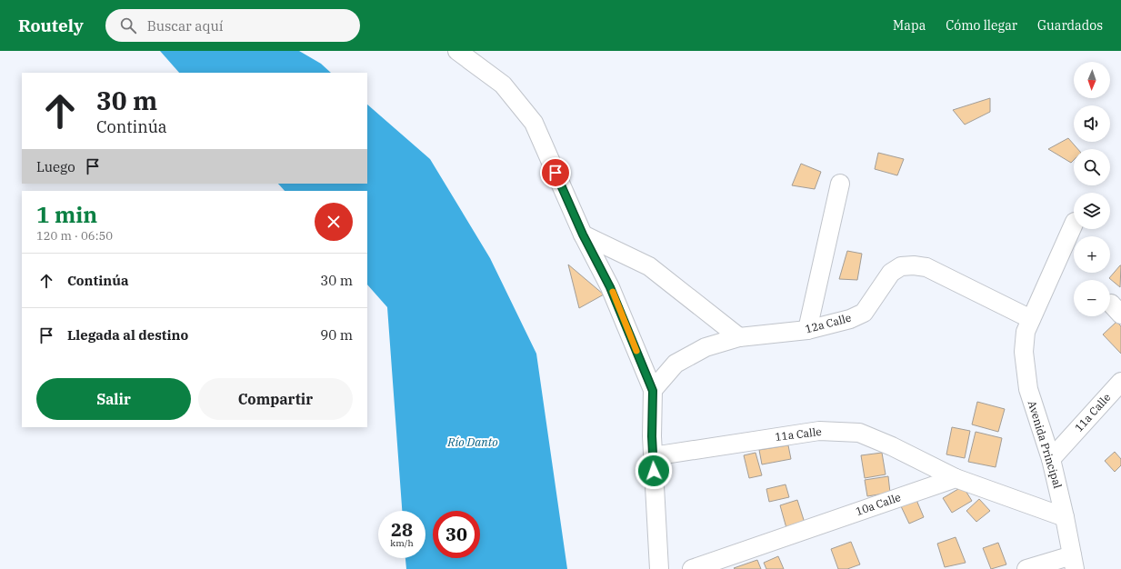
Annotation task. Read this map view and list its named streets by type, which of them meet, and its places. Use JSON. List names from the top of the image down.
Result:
{
  "streets": {
    "street": [
      "12a Calle",
      "11a Calle",
      "Avenida Principal",
      "10a Calle"
    ]
  },
  "crossings": [
    ["12a Calle", "Avenida Principal"],
    ["11a Calle", "Avenida Principal"],
    ["11a Calle", "10a Calle"]
  ],
  "water": ["Río Danto"],
  "north": "bottom",
  "page": {
    "header": "Routely",
    "search": "Buscar aquí",
    "nav": ["Mapa", "Cómo llegar", "Guardados"],
    "map_buttons": ["+", "−"],
    "turn": ["30 m", "Continúa"],
    "then": "Luego",
    "heading": ["1 min", "120 m · 06:50"],
    "list": [
      {
        "name": "Continúa",
        "value": "30 m"
      },
      {
        "name": "Llegada al destino",
        "value": "90 m"
      }
    ],
    "buttons": ["Salir", "Compartir"],
    "speed": "28 km/h",
    "limit": "30"
  }
}
